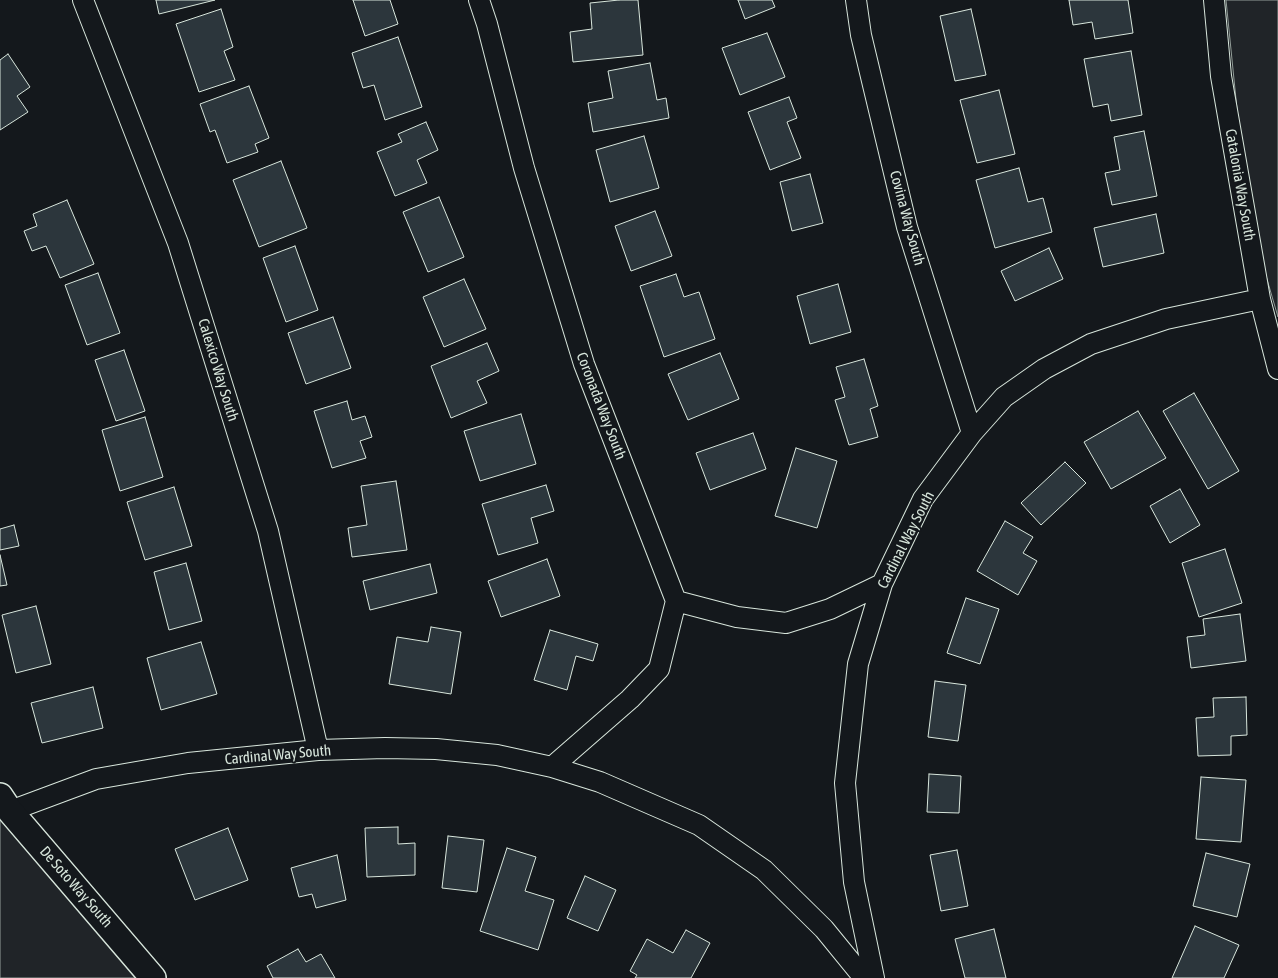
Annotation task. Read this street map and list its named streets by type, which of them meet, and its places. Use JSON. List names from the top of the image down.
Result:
{
  "streets": {
    "street": [
      "Catalonia Way South",
      "Covina Way South",
      "Calexico Way South",
      "Coronada Way South",
      "Cardinal Way South",
      "De Soto Way South"
    ]
  },
  "crossings": [
    ["Catalonia Way South", "Cardinal Way South"],
    ["Covina Way South", "Cardinal Way South"],
    ["Calexico Way South", "Cardinal Way South"],
    ["Cardinal Way South", "De Soto Way South"]
  ]
}
